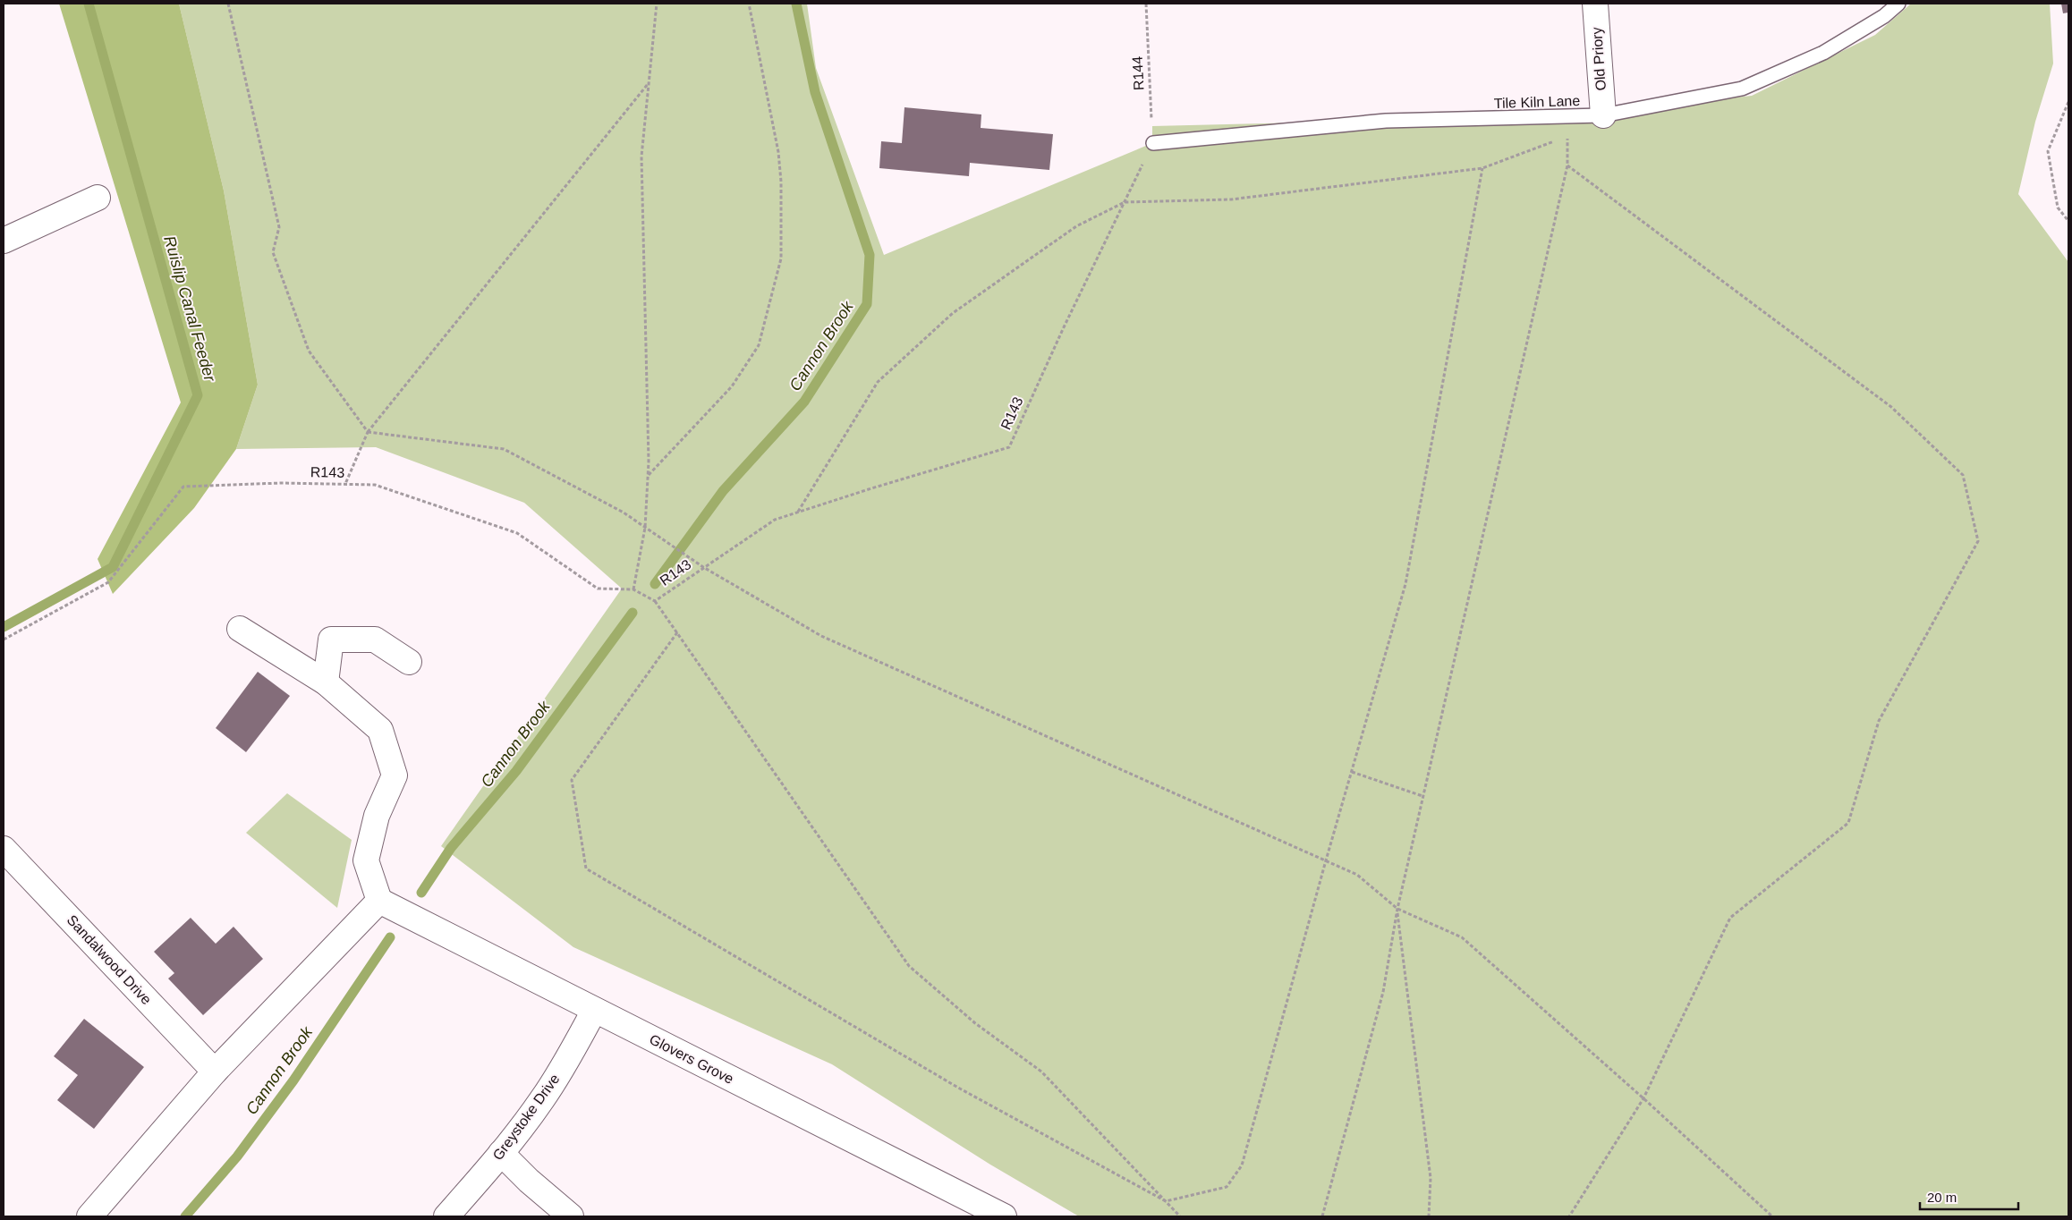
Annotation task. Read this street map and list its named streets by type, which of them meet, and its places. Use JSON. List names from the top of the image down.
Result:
{
  "streets": {
    "street": [
      "Old Priory",
      "Sandalwood Drive",
      "Glovers Grove",
      "Greystoke Drive"
    ],
    "lane": ["Tile Kiln Lane"],
    "path": ["R144", "R143"]
  },
  "crossings": [
    ["Old Priory", "Tile Kiln Lane"],
    ["R144", "Tile Kiln Lane"],
    ["R144", "R143"],
    ["Tile Kiln Lane", "R143"],
    ["Glovers Grove", "Greystoke Drive"]
  ],
  "water": ["Ruislip Canal Feeder", "Cannon Brook"],
  "scale_bar": "20 m"
}
